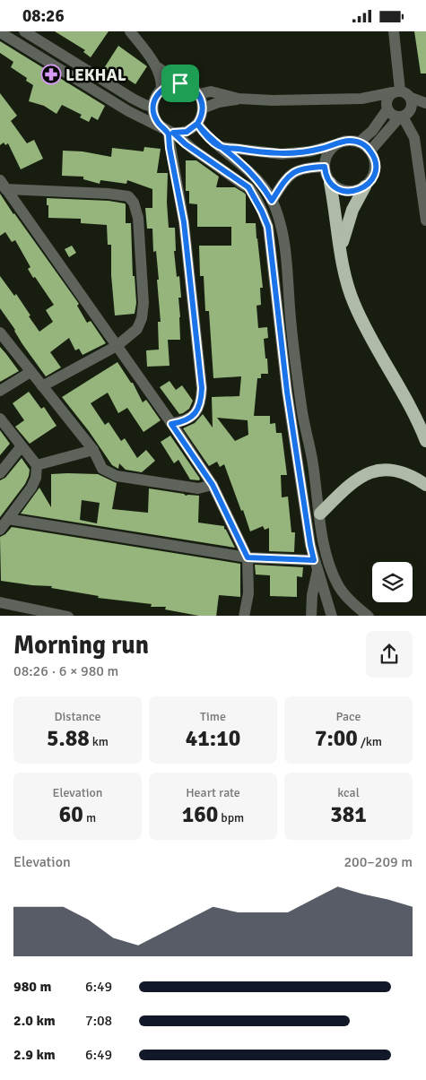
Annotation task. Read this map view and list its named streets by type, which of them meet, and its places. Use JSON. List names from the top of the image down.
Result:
{
  "places": {
    "pharmacy": ["LEKHAL"]
  },
  "page": {
    "status": "08:26",
    "heading": ["Morning run", "08:26 · 6 × 980 m"],
    "stats": [
      ["Distance", "5.88 km"],
      ["Time", "41:10"],
      ["Pace", "7:00 /km"],
      ["Elevation", "60 m"],
      ["Heart rate", "160 bpm"],
      ["kcal", "381"]
    ],
    "chart": ["Elevation", "200–209 m"],
    "list": [
      {
        "name": "980 m",
        "note": "6:49"
      },
      {
        "name": "2.0 km",
        "note": "7:08"
      },
      {
        "name": "2.9 km",
        "note": "6:49"
      }
    ]
  }
}
